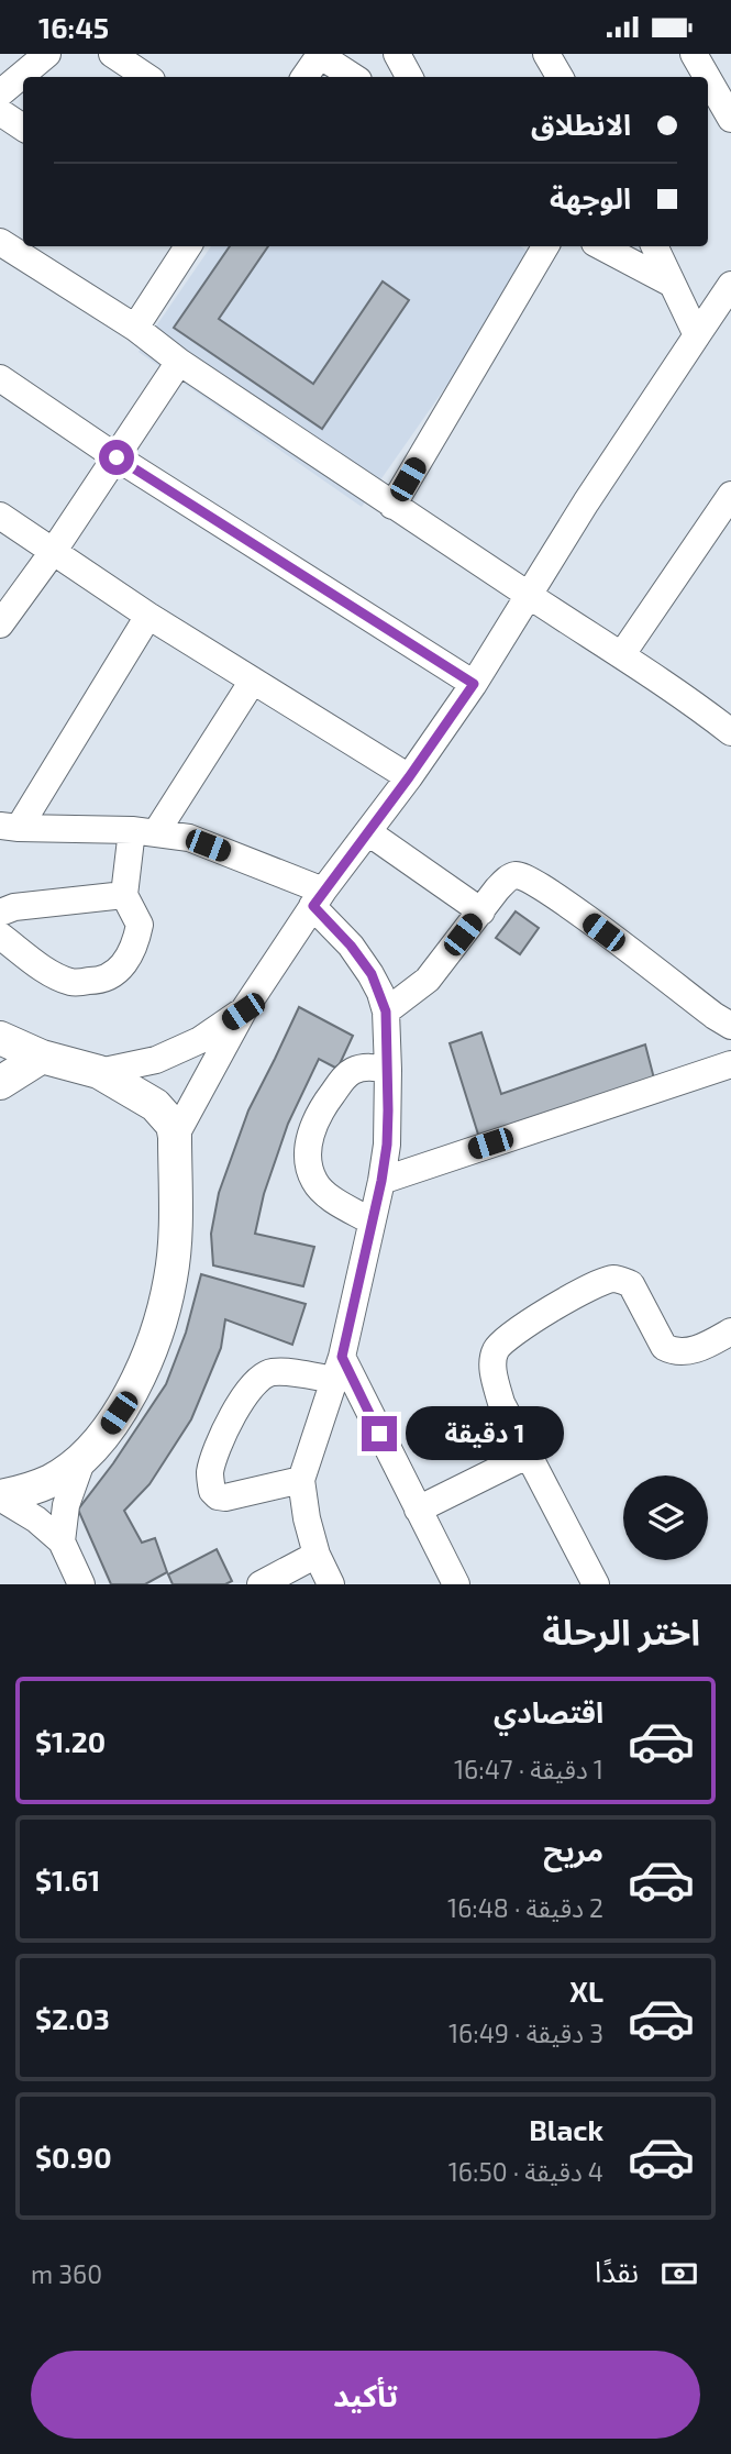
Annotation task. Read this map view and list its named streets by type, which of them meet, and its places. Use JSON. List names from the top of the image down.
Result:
{
  "page": {
    "status": "16:45",
    "banner": ["الانطلاق", "الوجهة"],
    "bubble": "1 دقيقة",
    "heading": "اختر الرحلة",
    "list": [
      {
        "name": "اقتصادي",
        "note": "1 دقيقة · 16:47",
        "value": "$1.20"
      },
      {
        "name": "مريح",
        "note": "2 دقيقة · 16:48",
        "value": "$1.61"
      },
      {
        "name": "XL",
        "note": "3 دقيقة · 16:49",
        "value": "$2.03"
      },
      {
        "name": "Black",
        "note": "4 دقيقة · 16:50",
        "value": "$0.90"
      }
    ],
    "pay": ["نقدًا", "360 m"],
    "buttons": "تأكيد"
  }
}
